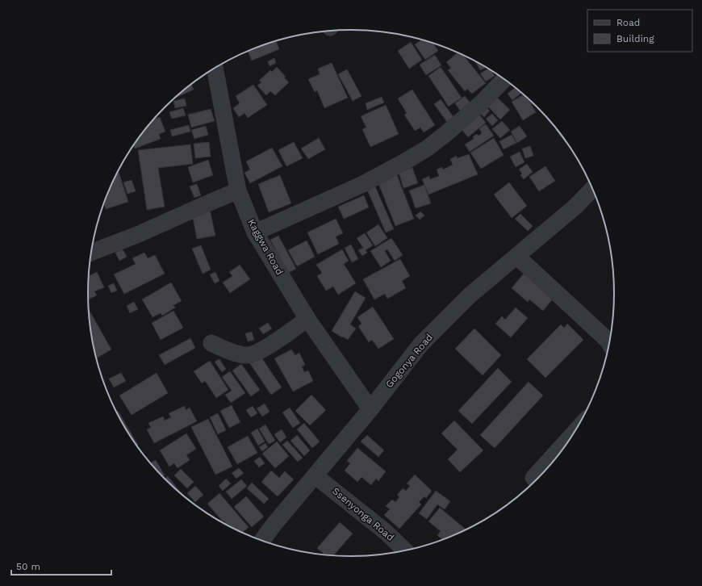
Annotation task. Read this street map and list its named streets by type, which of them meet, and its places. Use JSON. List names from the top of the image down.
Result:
{
  "streets": {
    "street": ["Kaggwa Road", "Gogonya Road", "Ssenyonga Road"]
  },
  "crossings": [
    ["Kaggwa Road", "Gogonya Road"],
    ["Gogonya Road", "Ssenyonga Road"]
  ],
  "legend": ["Road", "Building"],
  "scale_bar": "50 m"
}
